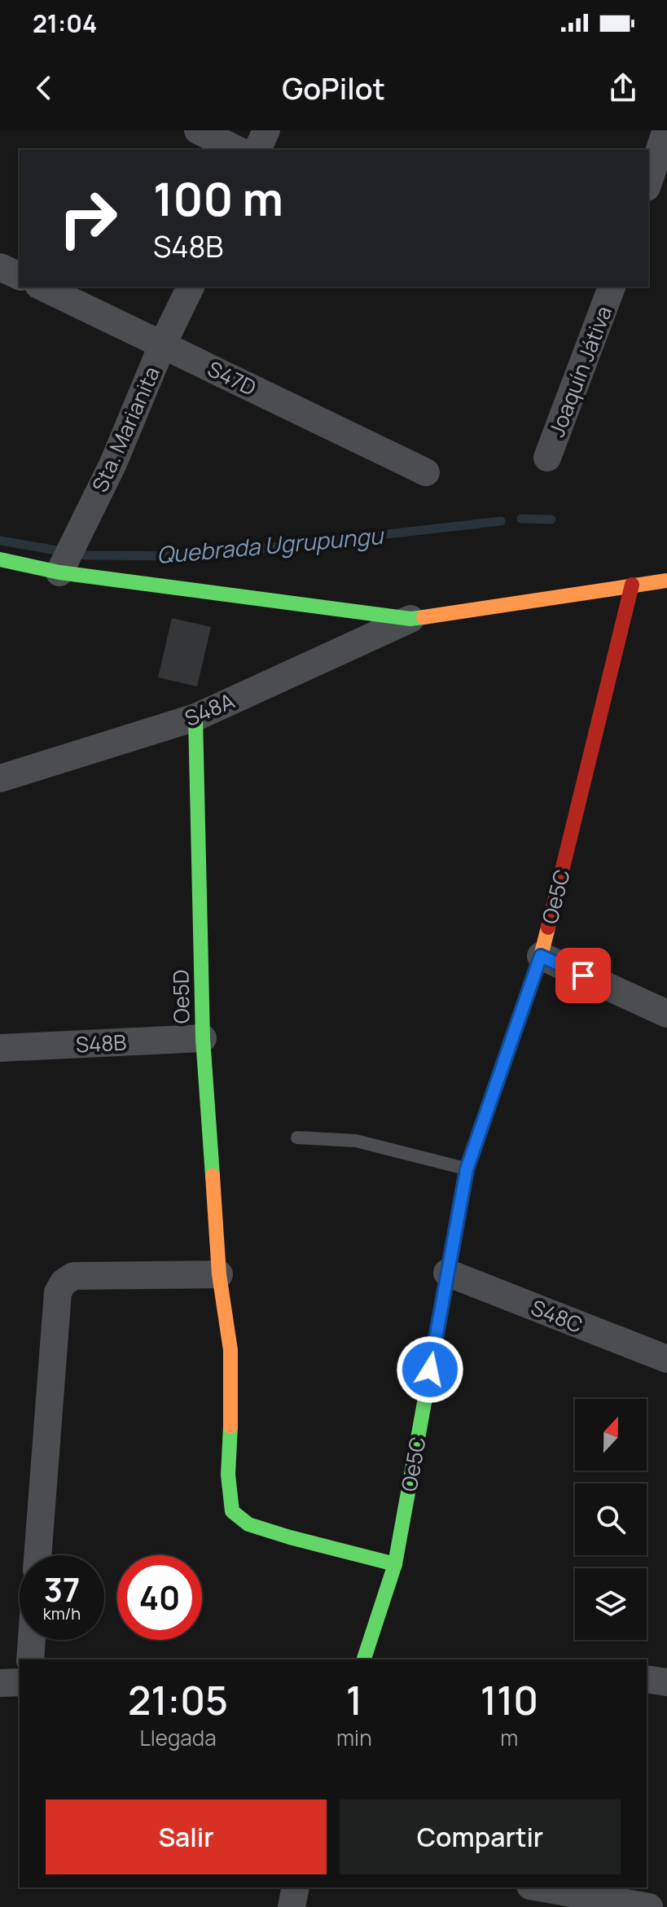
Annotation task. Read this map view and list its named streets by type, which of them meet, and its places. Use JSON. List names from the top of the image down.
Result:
{
  "streets": {
    "street": [
      "Joaquín Játiva",
      "S47D",
      "Sta. Marianita",
      "S48A",
      "Oe5C",
      "Oe5D",
      "S48B",
      "S48C"
    ]
  },
  "crossings": [
    ["S47D", "Sta. Marianita"],
    ["S48A", "Oe5D"],
    ["Oe5C", "Oe5D"],
    ["Oe5C", "S48C"],
    ["Oe5D", "S48B"]
  ],
  "water": ["Quebrada Ugrupungu"],
  "north": "top",
  "page": {
    "status": "21:04",
    "header": "GoPilot",
    "turn": ["100 m", "S48B"],
    "speed": "37 km/h",
    "limit": "40",
    "eta": [
      "21:05",
      "Llegada",
      "1",
      "min",
      "110",
      "m"
    ],
    "buttons": ["Salir", "Compartir"]
  }
}
